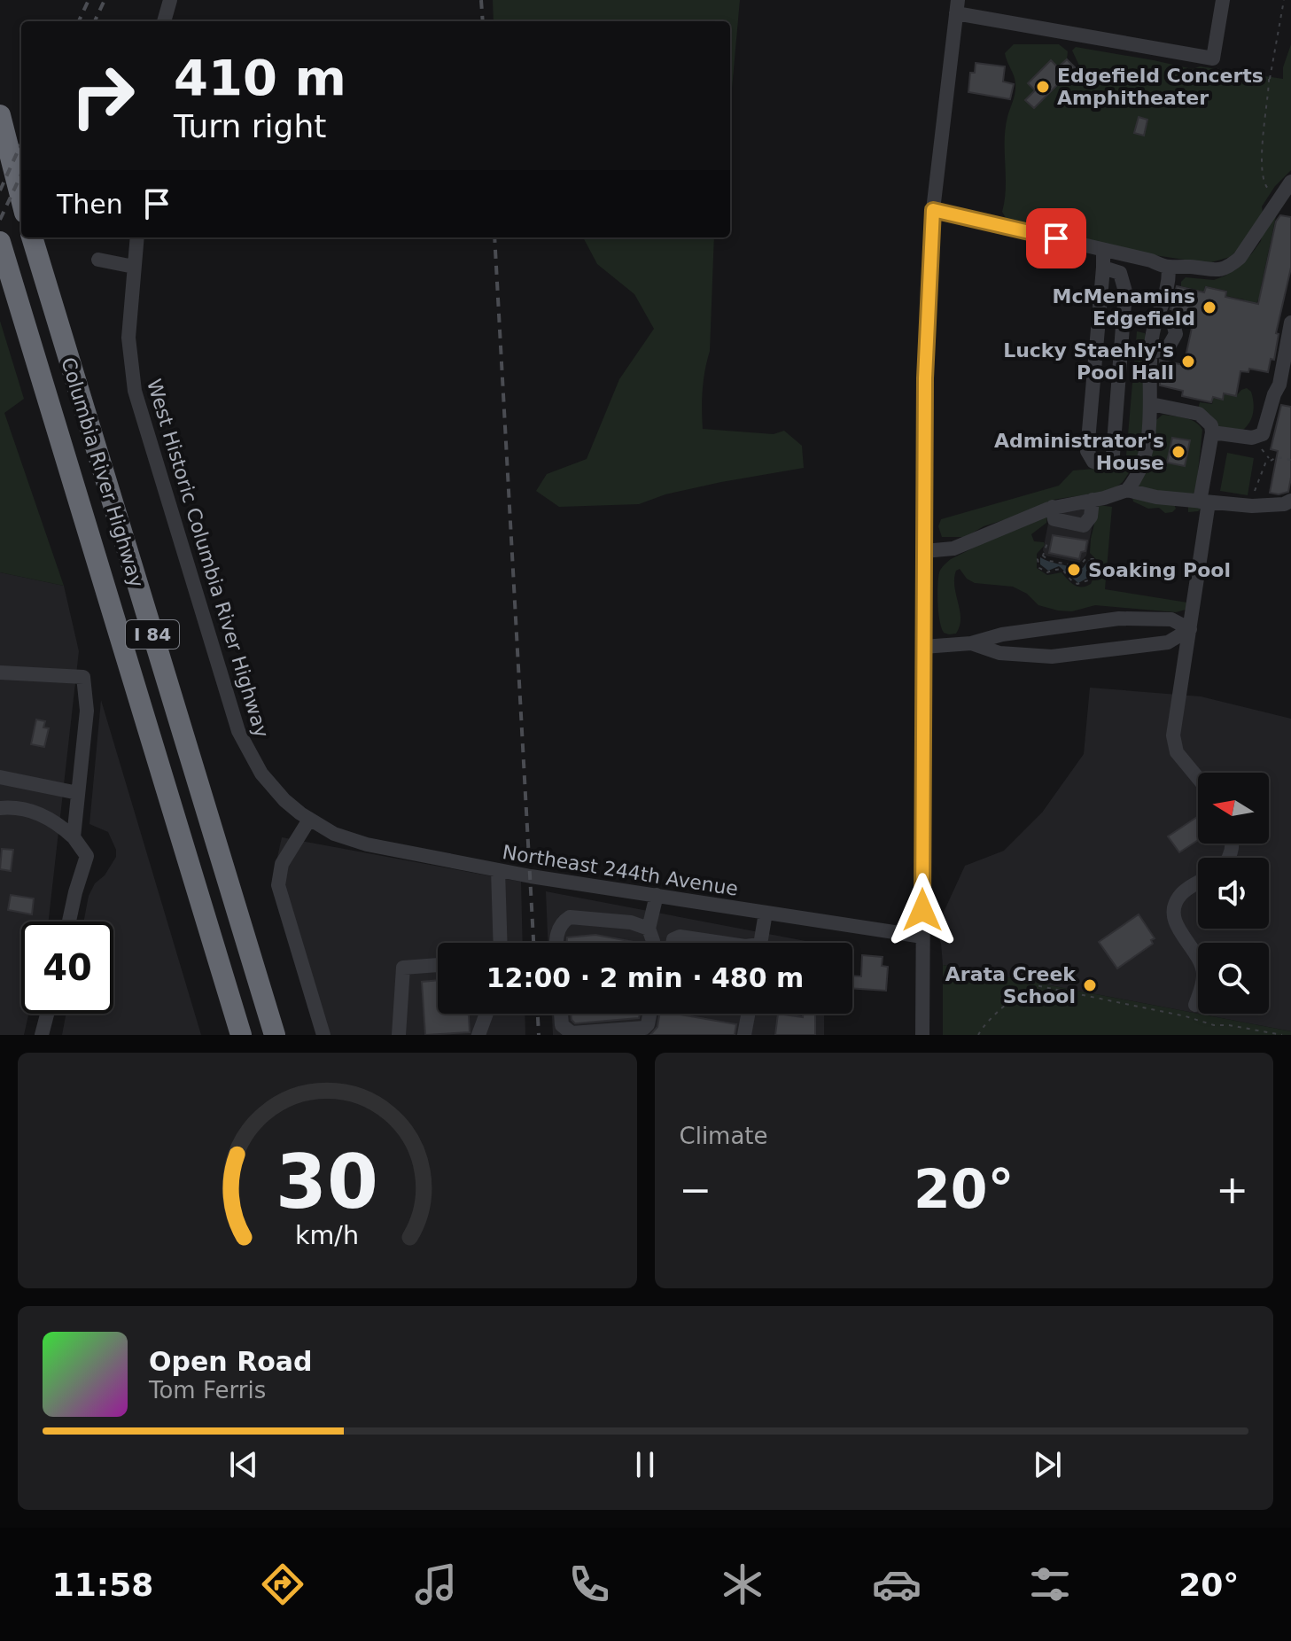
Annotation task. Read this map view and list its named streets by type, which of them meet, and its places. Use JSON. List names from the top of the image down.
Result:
{
  "streets": {
    "highway": ["Columbia River Highway", "I 84"],
    "street": ["West Historic Columbia River Highway", "Northeast 244th Avenue"]
  },
  "crossings": [
    ["West Historic Columbia River Highway", "Northeast 244th Avenue"]
  ],
  "places": [
    "Edgefield Concerts Amphitheater",
    "McMenamins Edgefield",
    "Lucky Staehly's Pool Hall",
    "Administrator's House",
    "Soaking Pool",
    "Arata Creek School"
  ],
  "north": "left",
  "page": {
    "turn": ["410 m", "Turn right"],
    "then": "Then",
    "limit": "40",
    "trip": "12:00 · 2 min · 480 m",
    "tile": "Climate",
    "heat": ["−", "20°", "+"],
    "song": ["Open Road", "Tom Ferris"],
    "tabs": ["11:58", "20°"],
    "gauge": ["30", "km/h"]
  }
}
